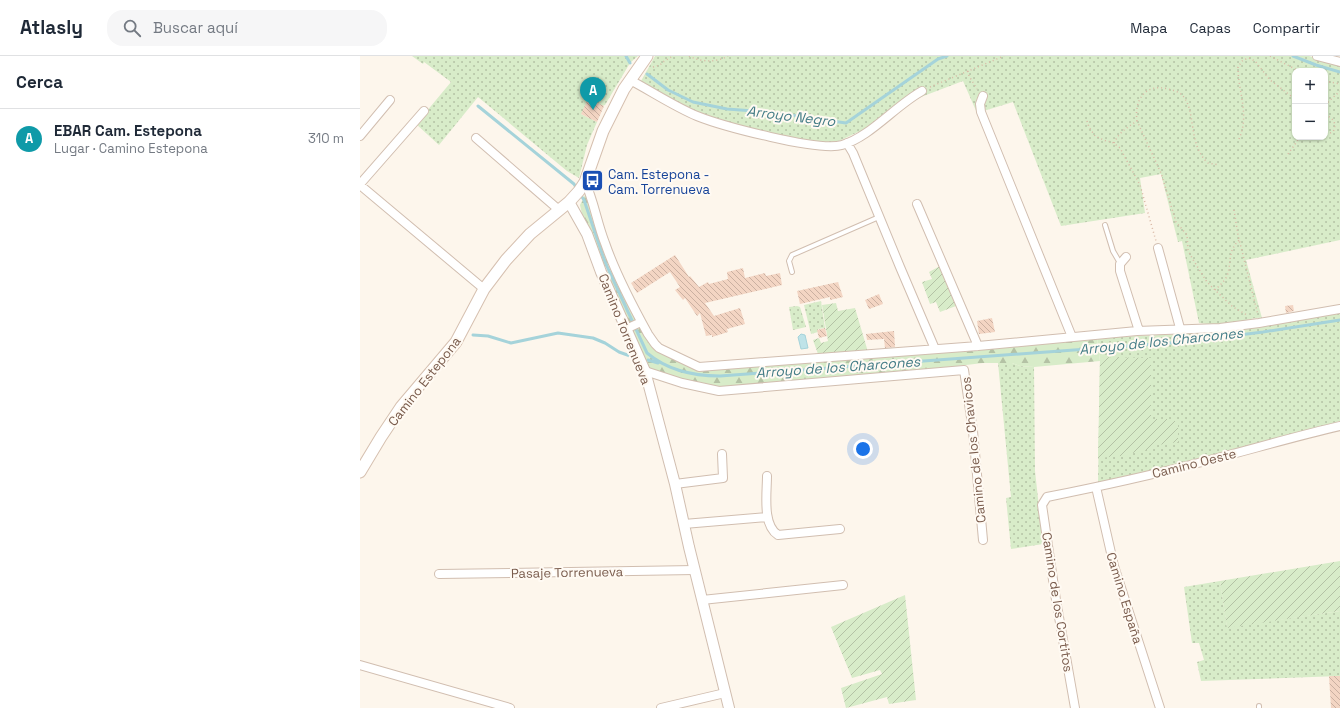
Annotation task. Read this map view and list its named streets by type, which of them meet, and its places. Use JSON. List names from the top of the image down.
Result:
{
  "streets": {
    "main road": ["Camino Estepona"],
    "street": [
      "Camino Torrenueva",
      "Camino de los Chavicos",
      "Camino Oeste",
      "Pasaje Torrenueva",
      "Camino España",
      "Camino de los Cortitos"
    ]
  },
  "crossings": [
    ["Camino Torrenueva", "Camino Estepona"],
    ["Camino Torrenueva", "Camino de los Chavicos"],
    ["Camino Torrenueva", "Pasaje Torrenueva"],
    ["Camino Oeste", "Camino España"],
    ["Camino Oeste", "Camino de los Cortitos"]
  ],
  "water": ["Arroyo Negro", "Arroyo de los Charcones"],
  "places": {
    "bus stop": ["Cam. Estepona - Cam. Torrenueva"]
  },
  "page": {
    "header": "Atlasly",
    "search": "Buscar aquí",
    "nav": ["Mapa", "Capas", "Compartir"],
    "heading": "Cerca",
    "map_buttons": ["+", "−"],
    "pins": "A",
    "list": [
      {
        "mark": "A",
        "name": "EBAR Cam. Estepona",
        "note": "Lugar · Camino Estepona",
        "value": "310 m"
      }
    ]
  }
}
